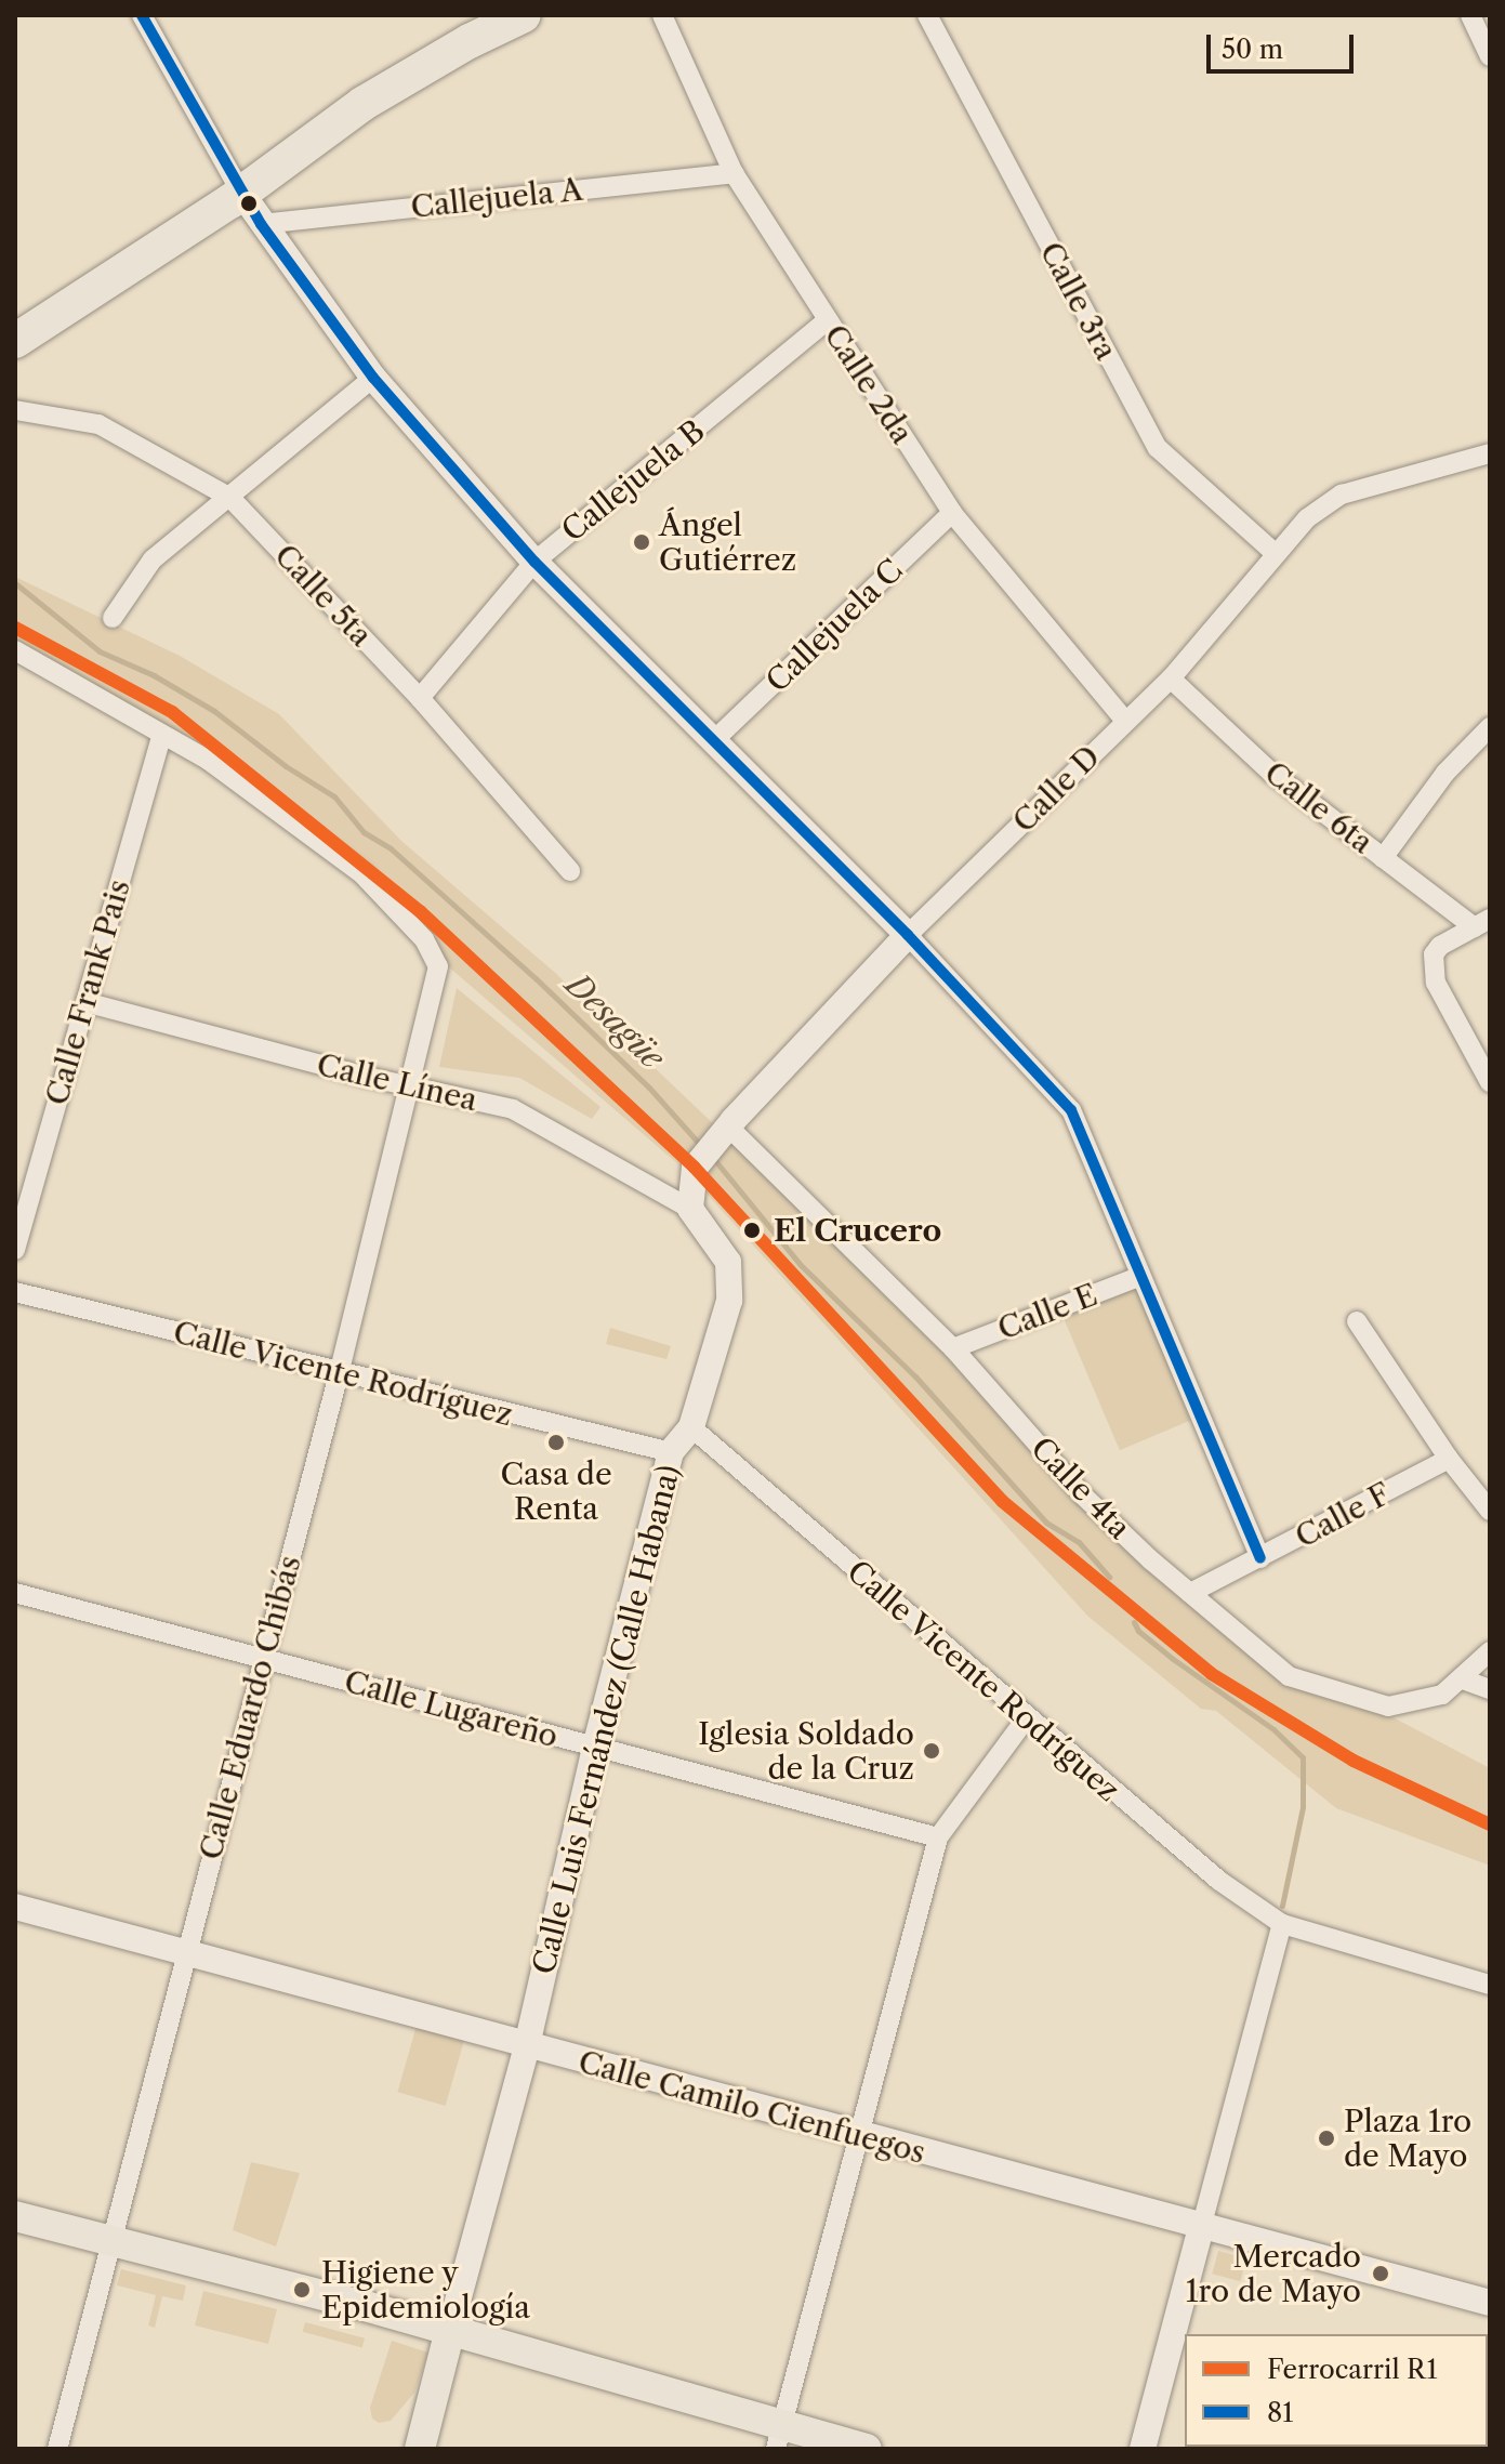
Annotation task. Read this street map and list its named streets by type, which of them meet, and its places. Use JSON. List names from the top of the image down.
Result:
{
  "streets": {
    "street": [
      "Callejuela A",
      "Calle 3ra",
      "Calle 2da",
      "Callejuela B",
      "Calle 5ta",
      "Callejuela C",
      "Calle D",
      "Calle 6ta",
      "Calle Frank Pais",
      "Calle Línea",
      "Calle E",
      "Calle Vicente Rodríguez",
      "Calle 4ta",
      "Calle F",
      "Calle Eduardo Chibás",
      "Calle Lugareño",
      "Calle Luis Fernández (Calle Habana)",
      "Calle Camilo Cienfuegos"
    ]
  },
  "crossings": [
    ["Callejuela A", "Calle 2da"],
    ["Calle 3ra", "Calle D"],
    ["Calle 2da", "Callejuela B"],
    ["Calle 2da", "Callejuela C"],
    ["Calle 2da", "Calle D"],
    ["Callejuela B", "Calle 5ta"],
    ["Calle D", "Calle 6ta"],
    ["Calle D", "Calle Línea"],
    ["Calle D", "Calle 4ta"],
    ["Calle D", "Calle Luis Fernández (Calle Habana)"],
    ["Calle Frank Pais", "Calle Línea"],
    ["Calle Frank Pais", "Calle Eduardo Chibás"],
    ["Calle Línea", "Calle Eduardo Chibás"],
    ["Calle Línea", "Calle Luis Fernández (Calle Habana)"],
    ["Calle E", "Calle 4ta"],
    ["Calle Vicente Rodríguez", "Calle Eduardo Chibás"],
    ["Calle Vicente Rodríguez", "Calle Luis Fernández (Calle Habana)"],
    ["Calle 4ta", "Calle F"],
    ["Calle Eduardo Chibás", "Calle Lugareño"],
    ["Calle Eduardo Chibás", "Calle Camilo Cienfuegos"],
    ["Calle Lugareño", "Calle Luis Fernández (Calle Habana)"],
    ["Calle Luis Fernández (Calle Habana)", "Calle Camilo Cienfuegos"]
  ],
  "water": ["Desagüe"],
  "places": [
    "Ángel Gutiérrez",
    "El Crucero",
    "Casa de Renta",
    "Iglesia Soldado de la Cruz",
    "Plaza 1ro de Mayo",
    "Mercado 1ro de Mayo",
    "Higiene y Epidemiología"
  ],
  "lines": ["transit line 81", "rail line R1"],
  "legend": ["Ferrocarril R1", "81"],
  "scale_bar": "50 m"
}
